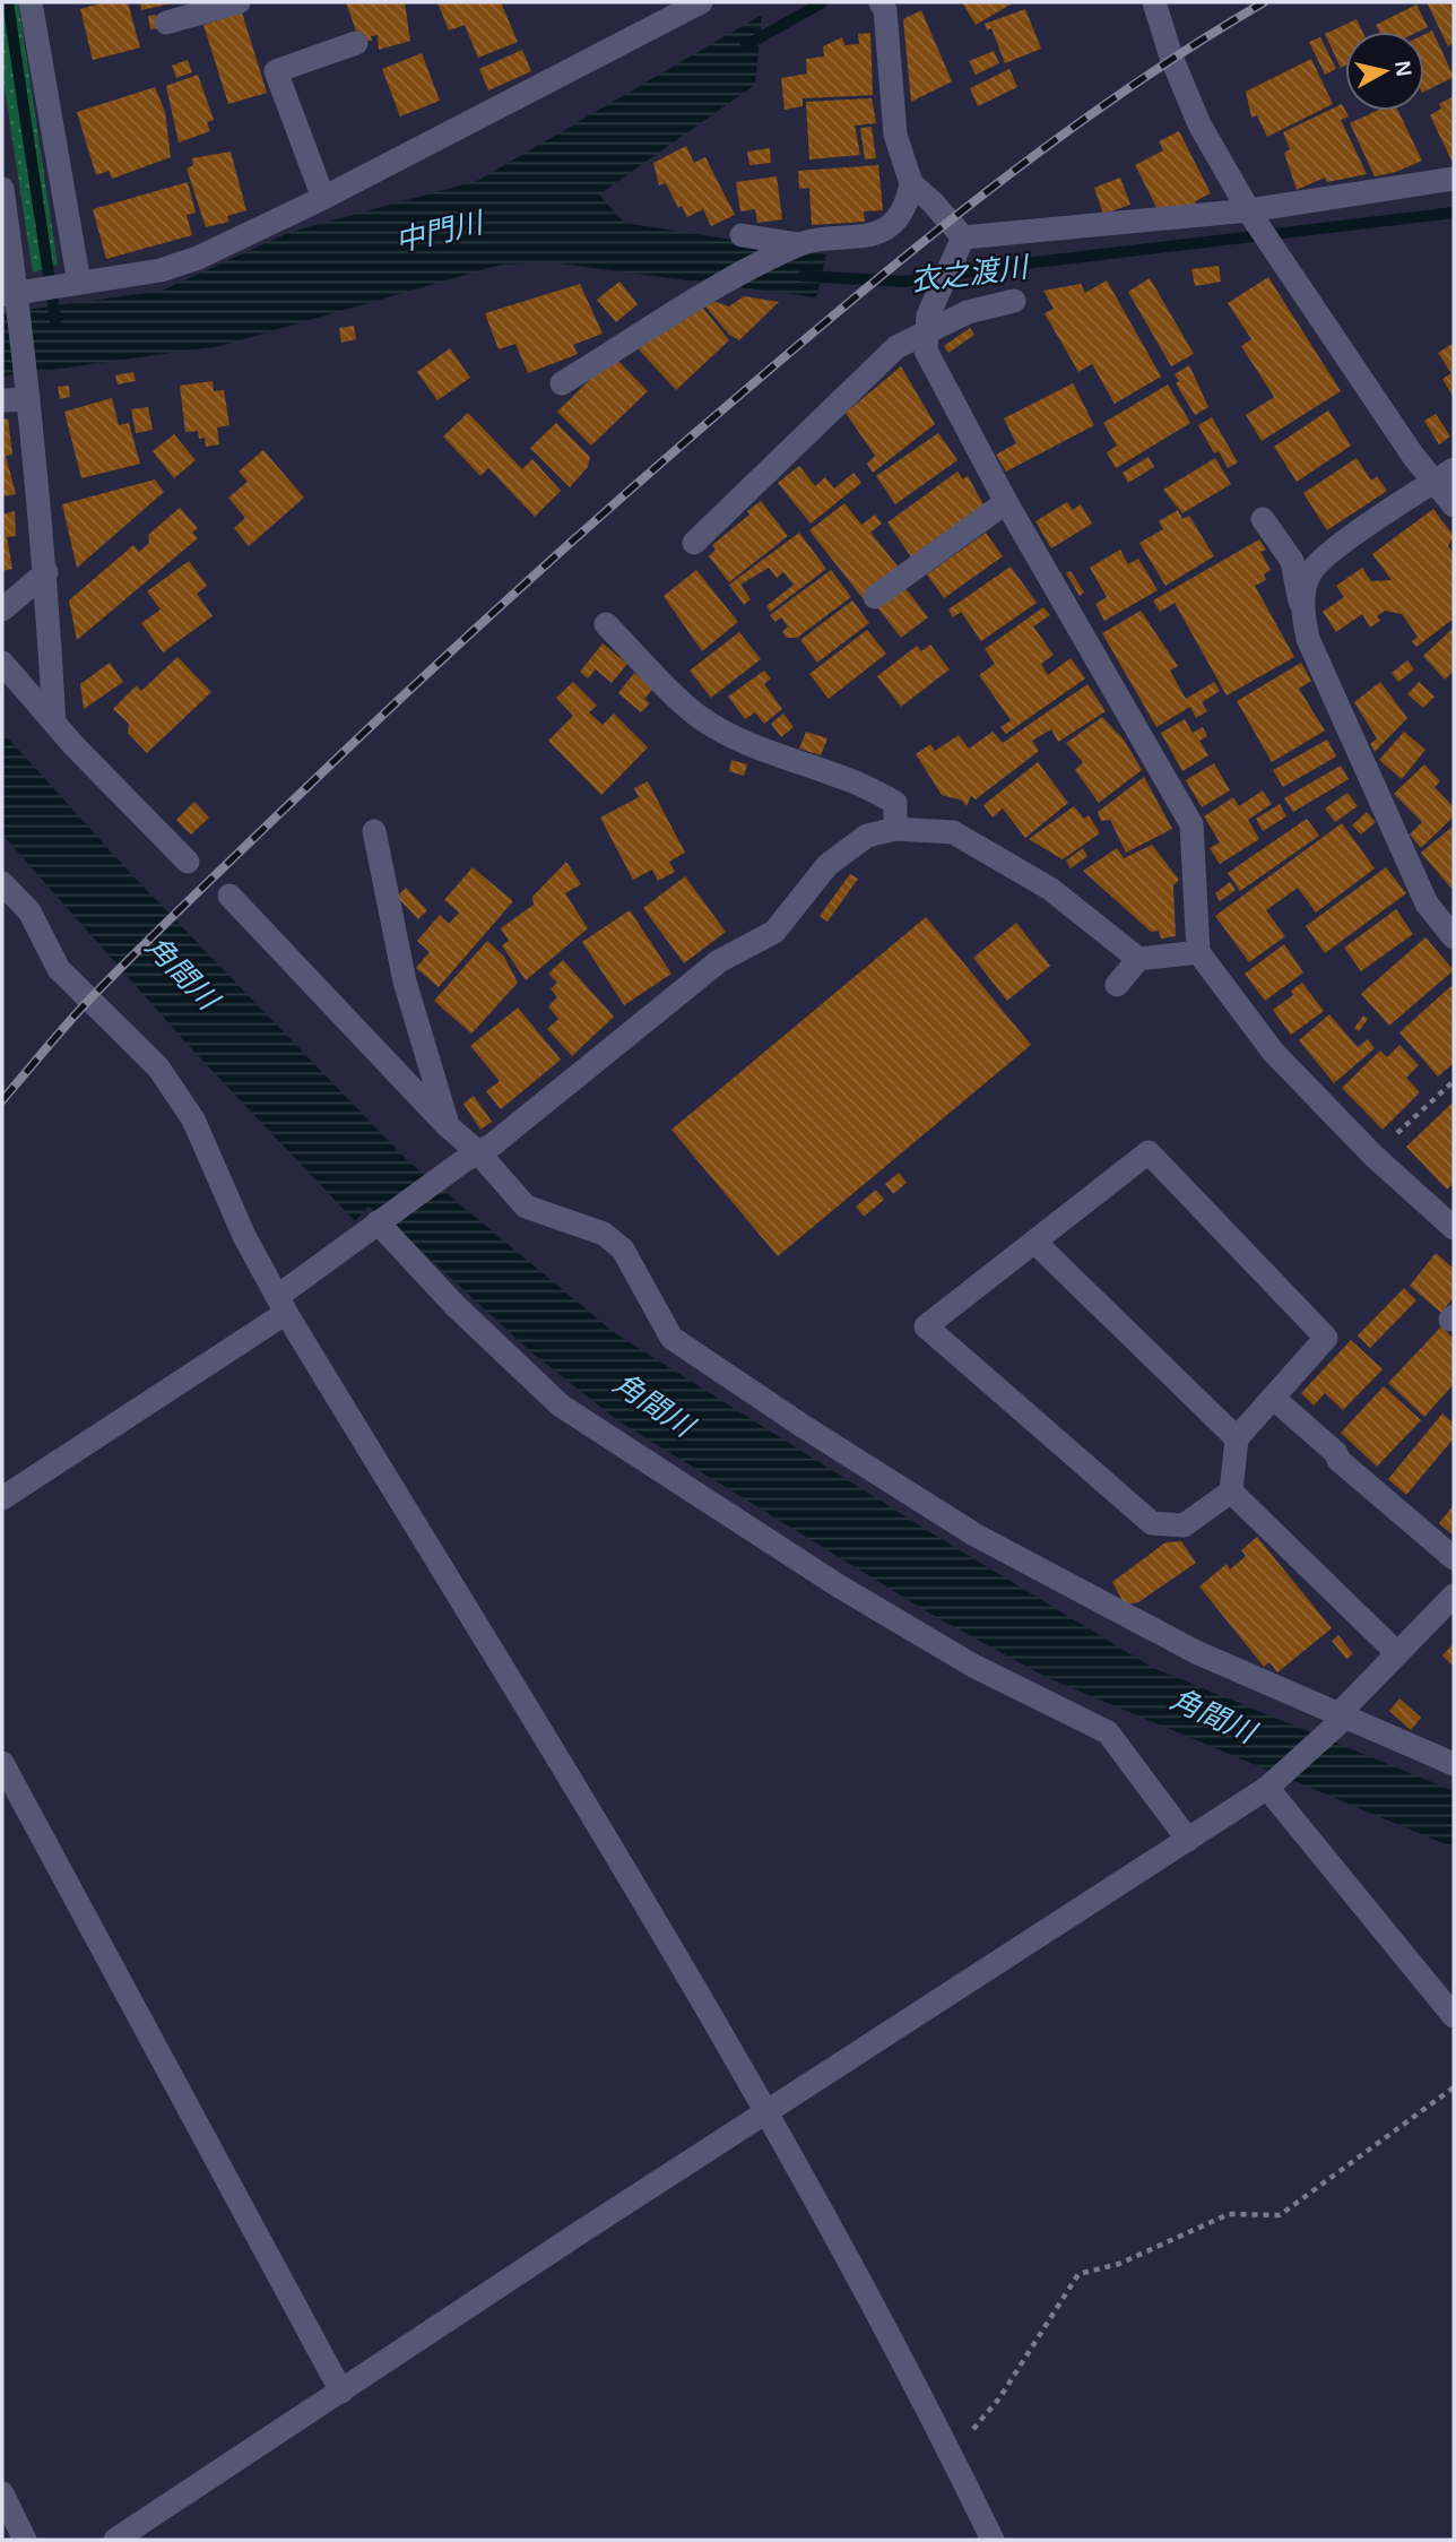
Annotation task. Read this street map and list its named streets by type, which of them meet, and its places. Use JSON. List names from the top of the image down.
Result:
{
  "water": ["中門川", "衣之渡川", "角間川"],
  "north": "right"
}
